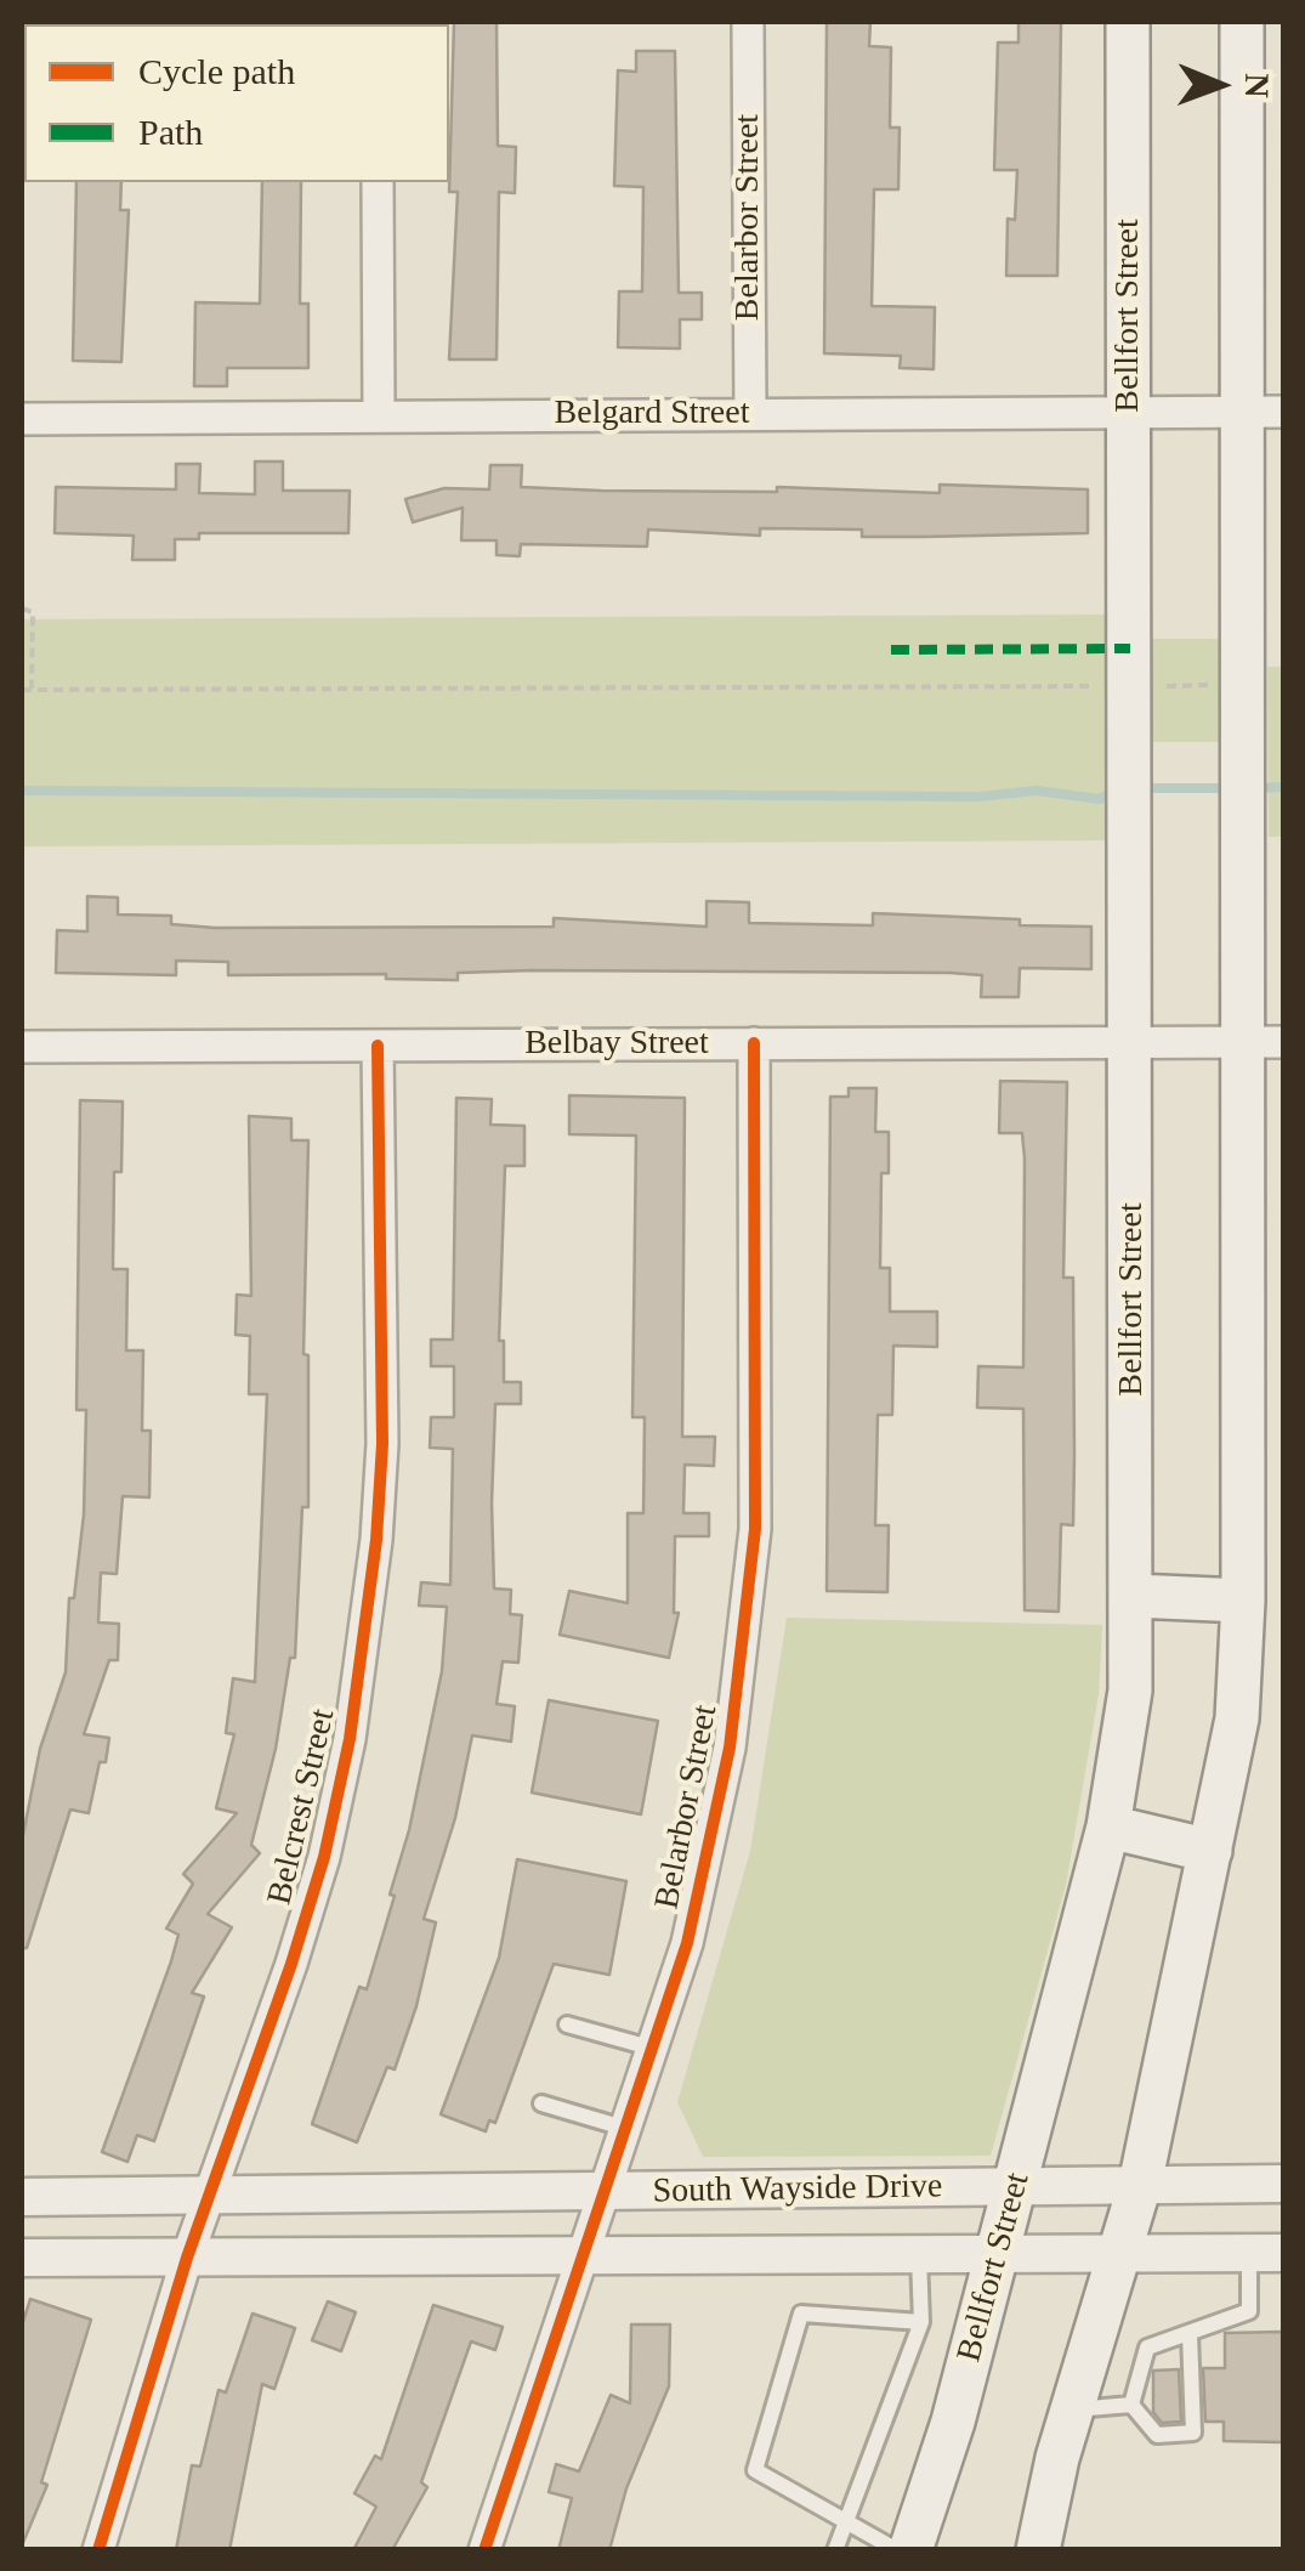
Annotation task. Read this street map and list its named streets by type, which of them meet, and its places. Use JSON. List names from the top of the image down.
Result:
{
  "streets": {
    "main road": ["Bellfort Street"],
    "street": [
      "Belarbor Street",
      "Belgard Street",
      "Belbay Street",
      "Belcrest Street",
      "South Wayside Drive"
    ]
  },
  "crossings": [
    ["Belarbor Street", "Belgard Street"],
    ["Belarbor Street", "Belbay Street"],
    ["Belarbor Street", "South Wayside Drive"],
    ["Bellfort Street", "Belgard Street"],
    ["Bellfort Street", "Belbay Street"],
    ["Bellfort Street", "South Wayside Drive"],
    ["Belbay Street", "Belcrest Street"],
    ["Belcrest Street", "South Wayside Drive"]
  ],
  "legend": ["Cycle path", "Path"],
  "north": "right"
}
